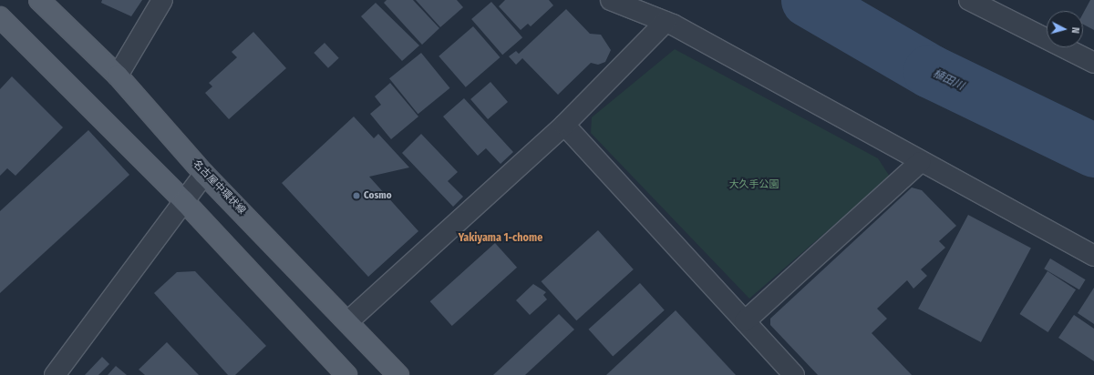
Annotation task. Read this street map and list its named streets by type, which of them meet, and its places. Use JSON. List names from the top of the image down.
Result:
{
  "streets": {
    "main road": ["名古屋中環状線"]
  },
  "districts": ["Yakiyama 1-chome"],
  "water": ["植田川"],
  "parks": ["大久手公園"],
  "places": ["Cosmo"],
  "north": "right"
}
